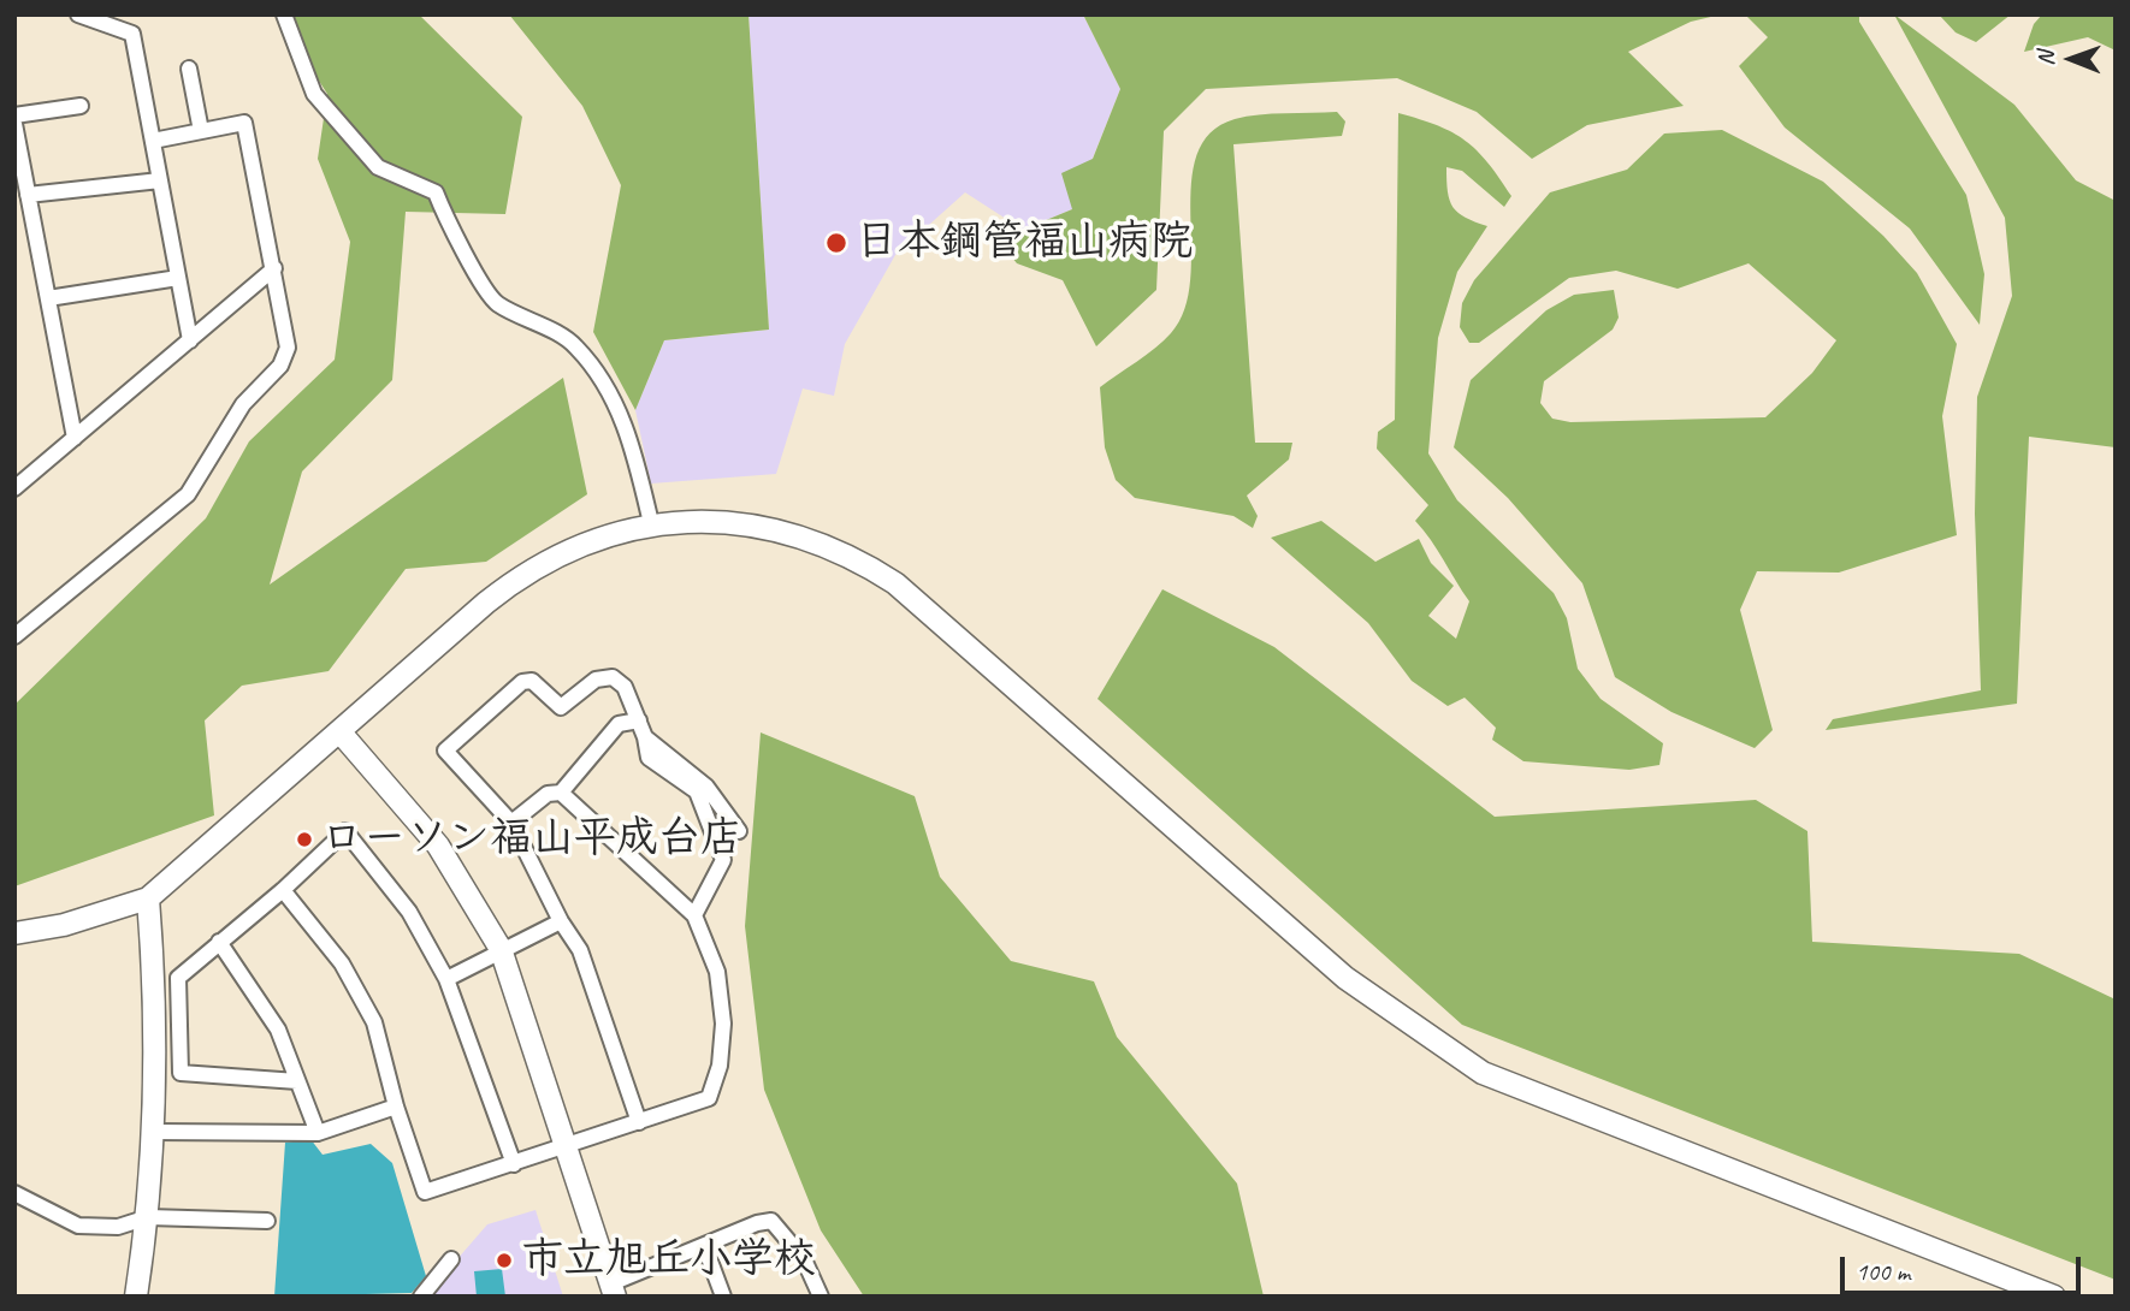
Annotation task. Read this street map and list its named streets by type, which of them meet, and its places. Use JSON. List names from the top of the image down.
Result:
{
  "places": ["日本鋼管福山病院", "ローソン福山平成台店", "市立旭丘小学校"],
  "scale_bar": "100 m",
  "north": "left"
}
